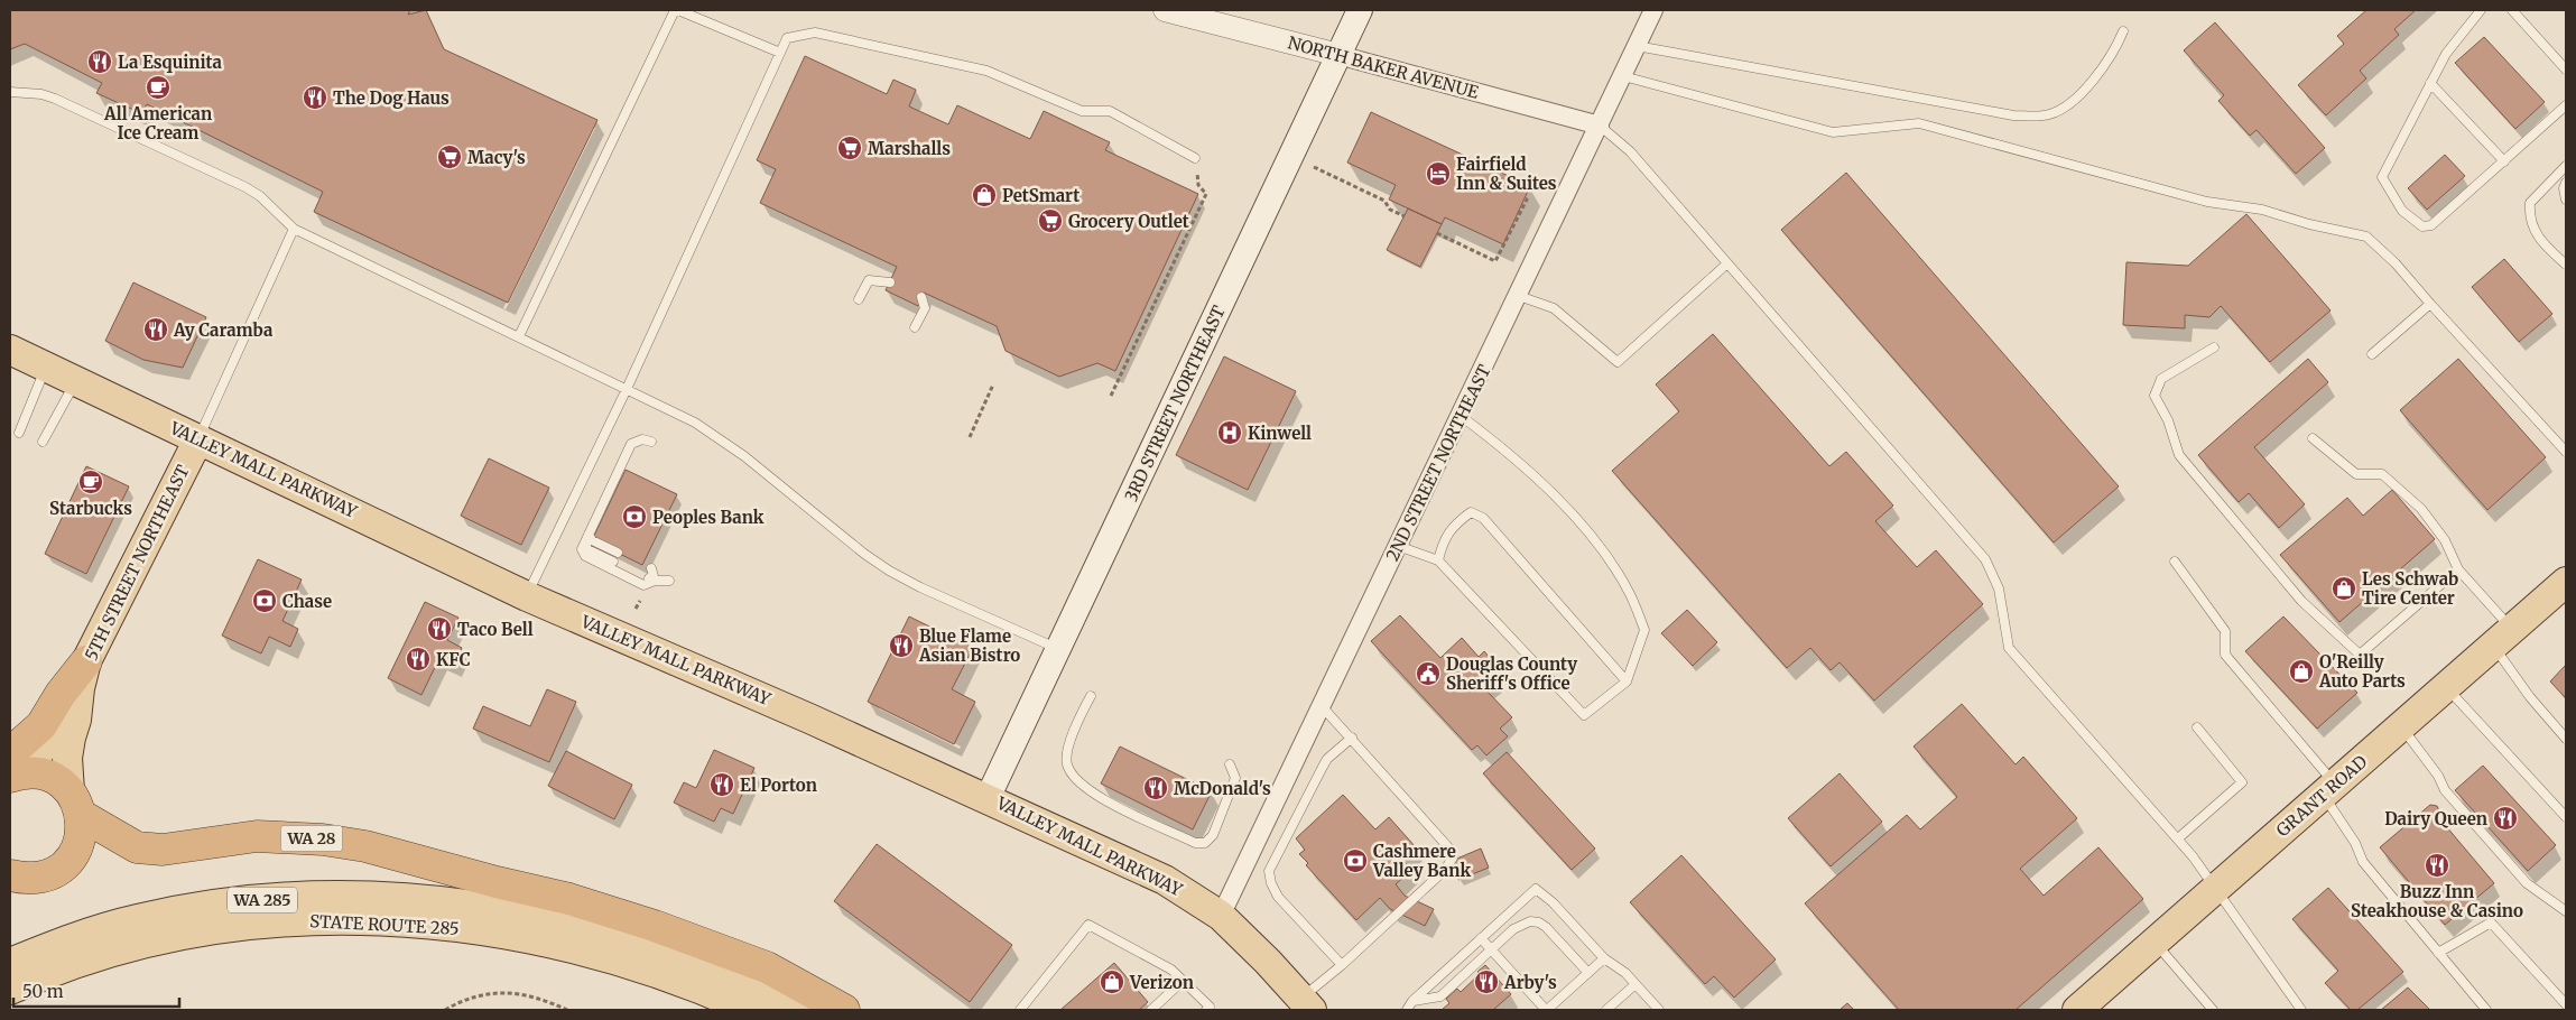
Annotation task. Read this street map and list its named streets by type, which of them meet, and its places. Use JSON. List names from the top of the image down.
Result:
{
  "streets": {
    "highway": ["WA 28"],
    "main road": [
      "3RD STREET NORTHEAST",
      "VALLEY MALL PARKWAY",
      "5TH STREET NORTHEAST",
      "GRANT ROAD",
      "WA 285",
      "STATE ROUTE 285"
    ],
    "street": ["NORTH BAKER AVENUE", "2ND STREET NORTHEAST"]
  },
  "crossings": [
    ["NORTH BAKER AVENUE", "3RD STREET NORTHEAST"],
    ["NORTH BAKER AVENUE", "2ND STREET NORTHEAST"],
    ["3RD STREET NORTHEAST", "VALLEY MALL PARKWAY"],
    ["2ND STREET NORTHEAST", "VALLEY MALL PARKWAY"],
    ["VALLEY MALL PARKWAY", "5TH STREET NORTHEAST"],
    ["5TH STREET NORTHEAST", "WA 28"]
  ],
  "places": {
    "restaurant": [
      "La Esquinita",
      "The Dog Haus",
      "Ay Caramba",
      "Taco Bell",
      "Blue Flame Asian Bistro",
      "KFC",
      "El Porton",
      "McDonald's",
      "Dairy Queen",
      "Buzz Inn Steakhouse & Casino",
      "Arby's"
    ],
    "cafe": ["All American Ice Cream", "Starbucks"],
    "supermarket": ["Marshalls", "Macy's", "Grocery Outlet"],
    "hotel": ["Fairfield Inn & Suites"],
    "shop": [
      "PetSmart",
      "Les Schwab Tire Center",
      "O'Reilly Auto Parts",
      "Verizon"
    ],
    "hospital": ["Kinwell"],
    "bank": ["Peoples Bank", "Chase", "Cashmere Valley Bank"],
    "public building": ["Douglas County Sheriff's Office"]
  },
  "scale_bar": "50 m"
}
